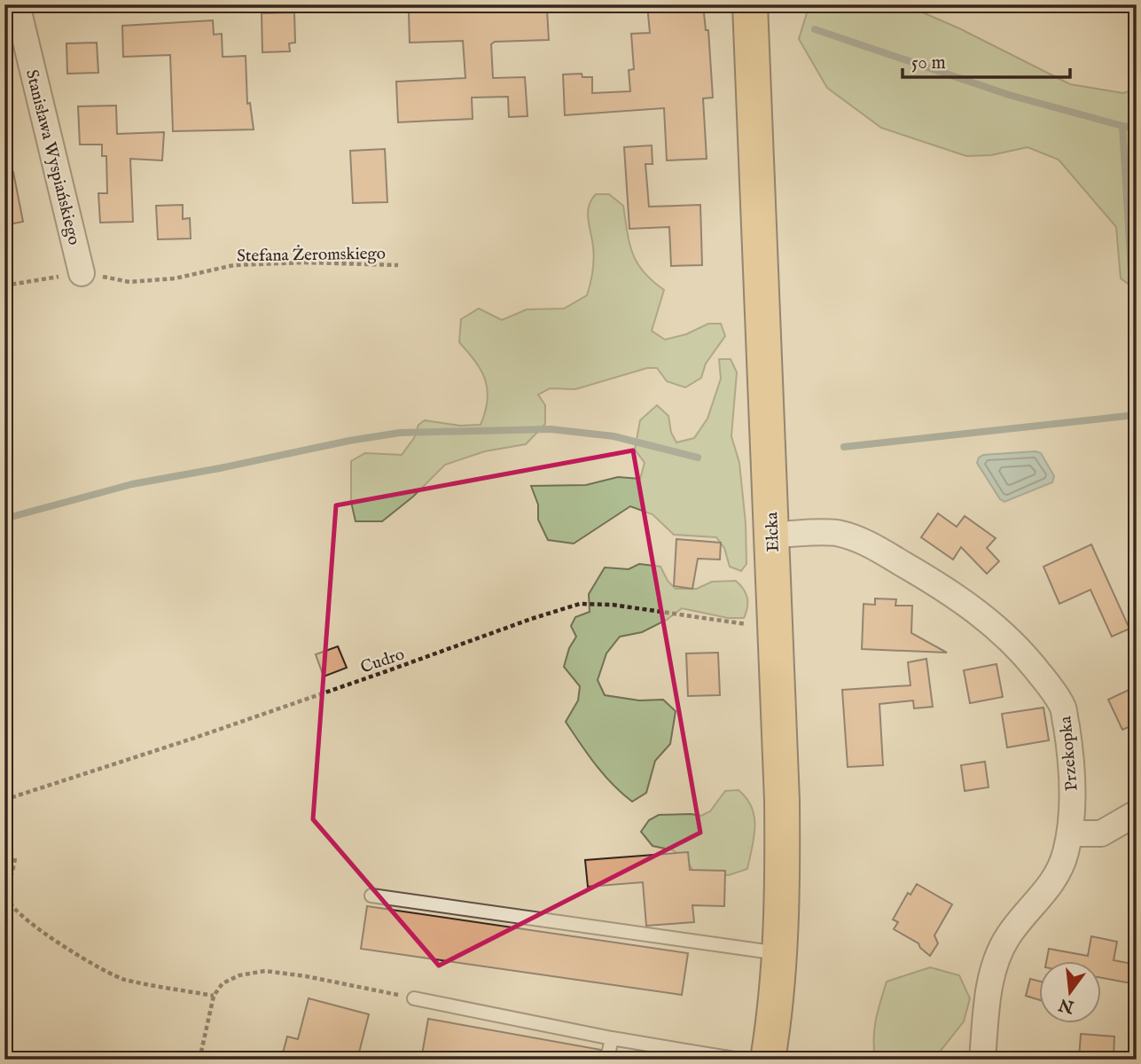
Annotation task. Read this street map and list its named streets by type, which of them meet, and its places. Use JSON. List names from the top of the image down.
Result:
{
  "streets": {
    "main road": ["Ełcka"],
    "street": ["Stanisława Wyspiańskiego", "Przekopka"],
    "path": ["Stefana Żeromskiego", "Cudro"]
  },
  "crossings": [
    ["Stanisława Wyspiańskiego", "Stefana Żeromskiego"],
    ["Ełcka", "Cudro"],
    ["Ełcka", "Przekopka"]
  ],
  "scale_bar": "50 m",
  "north": "bottom"
}
